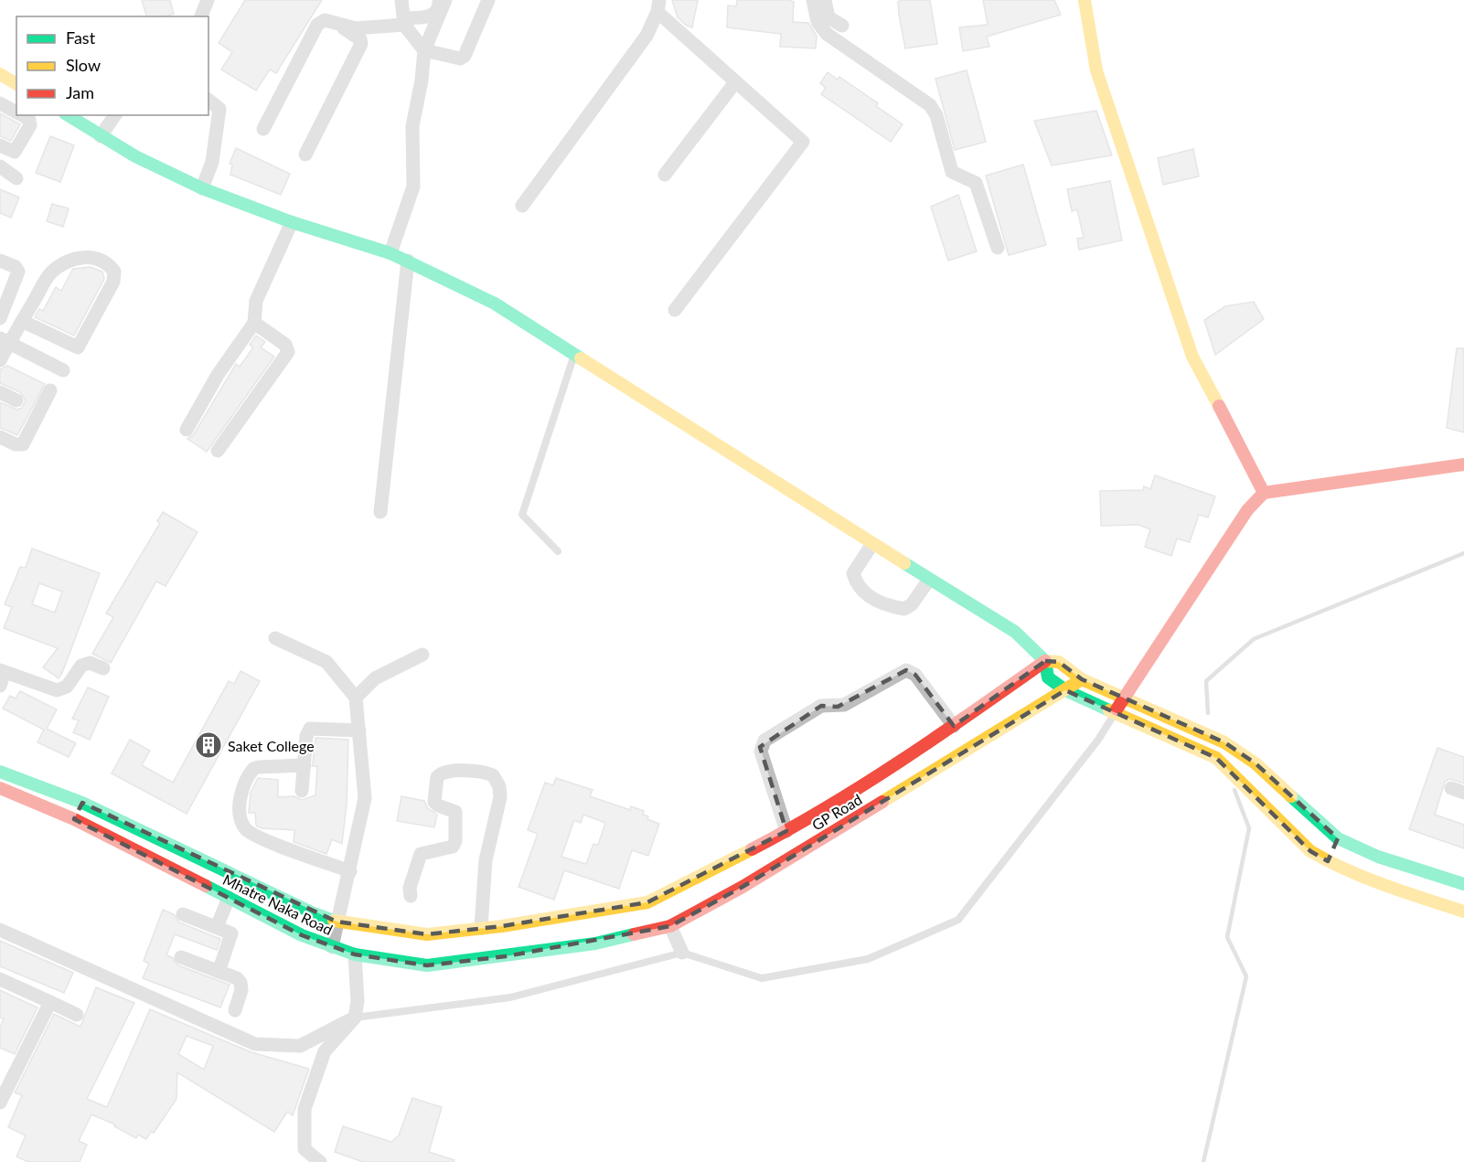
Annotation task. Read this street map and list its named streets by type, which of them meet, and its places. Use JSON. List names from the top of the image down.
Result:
{
  "streets": {
    "street": ["GP Road", "Mhatre Naka Road"]
  },
  "crossings": [
    ["GP Road", "Mhatre Naka Road"]
  ],
  "places": {
    "building": ["Saket College"]
  },
  "legend": ["Fast", "Slow", "Jam"]
}
